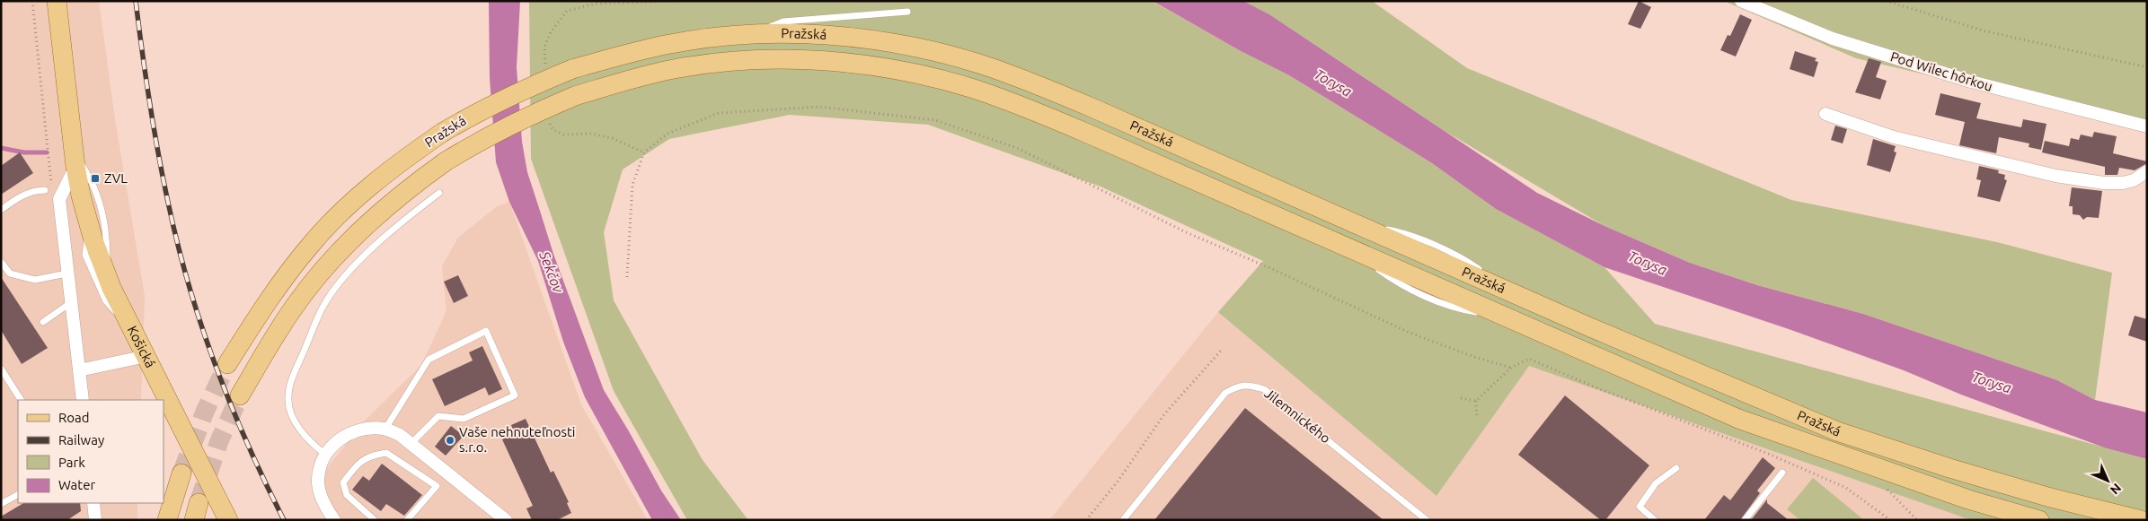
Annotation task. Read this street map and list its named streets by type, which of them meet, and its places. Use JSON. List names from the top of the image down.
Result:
{
  "streets": {
    "main road": ["Pražská", "Košická"],
    "street": ["Pod Wilec hôrkou"],
    "lane": ["Jilemnického"]
  },
  "water": ["Torysa", "Sekčov"],
  "places": {
    "transit": ["ZVL"],
    "other": ["Vaše nehnuteľnosti s.r.o."]
  },
  "legend": [
    "Road",
    "Railway",
    "Park",
    "Water"
  ],
  "north": "bottom right"
}
